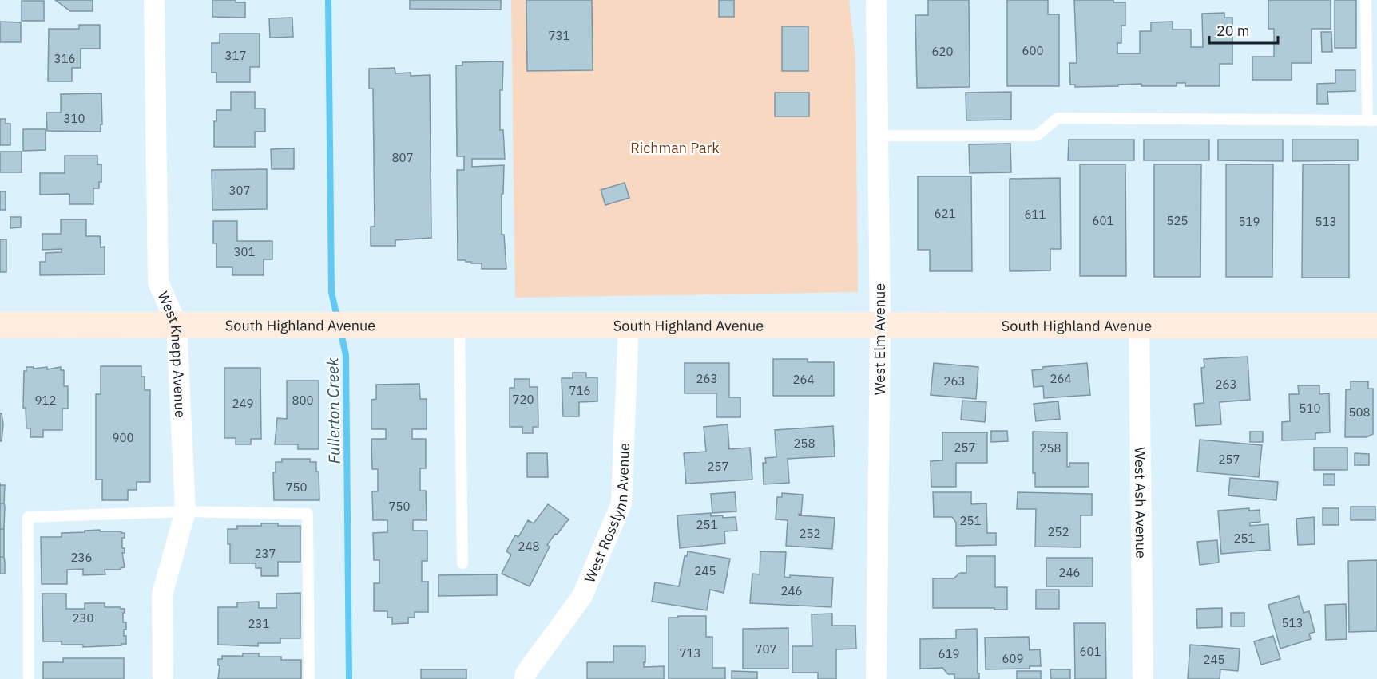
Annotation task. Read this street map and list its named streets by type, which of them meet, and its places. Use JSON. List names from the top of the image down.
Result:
{
  "streets": {
    "street": [
      "South Highland Avenue",
      "West Elm Avenue",
      "West Knepp Avenue",
      "West Ash Avenue",
      "West Rosslynn Avenue"
    ]
  },
  "crossings": [
    ["South Highland Avenue", "West Elm Avenue"],
    ["South Highland Avenue", "West Knepp Avenue"],
    ["South Highland Avenue", "West Ash Avenue"],
    ["South Highland Avenue", "West Rosslynn Avenue"]
  ],
  "water": ["Fullerton Creek"],
  "parks": ["Richman Park"],
  "house_numbers": [
    "731",
    "600",
    "620",
    "317",
    "316",
    "310",
    "807",
    "307",
    "621",
    "611",
    "601",
    "525",
    "519",
    "513",
    "301",
    "263",
    "264",
    "264",
    "263",
    "263",
    "716",
    "720",
    "912",
    "800",
    "249",
    "510",
    "508",
    "900",
    "258",
    "257",
    "258",
    "257",
    "257",
    "750",
    "750",
    "251",
    "251",
    "252",
    "252",
    "251",
    "248",
    "237",
    "236",
    "245",
    "246",
    "246",
    "230",
    "513",
    "231",
    "707",
    "601",
    "713",
    "619",
    "609",
    "245"
  ],
  "scale_bar": "20 m"
}
